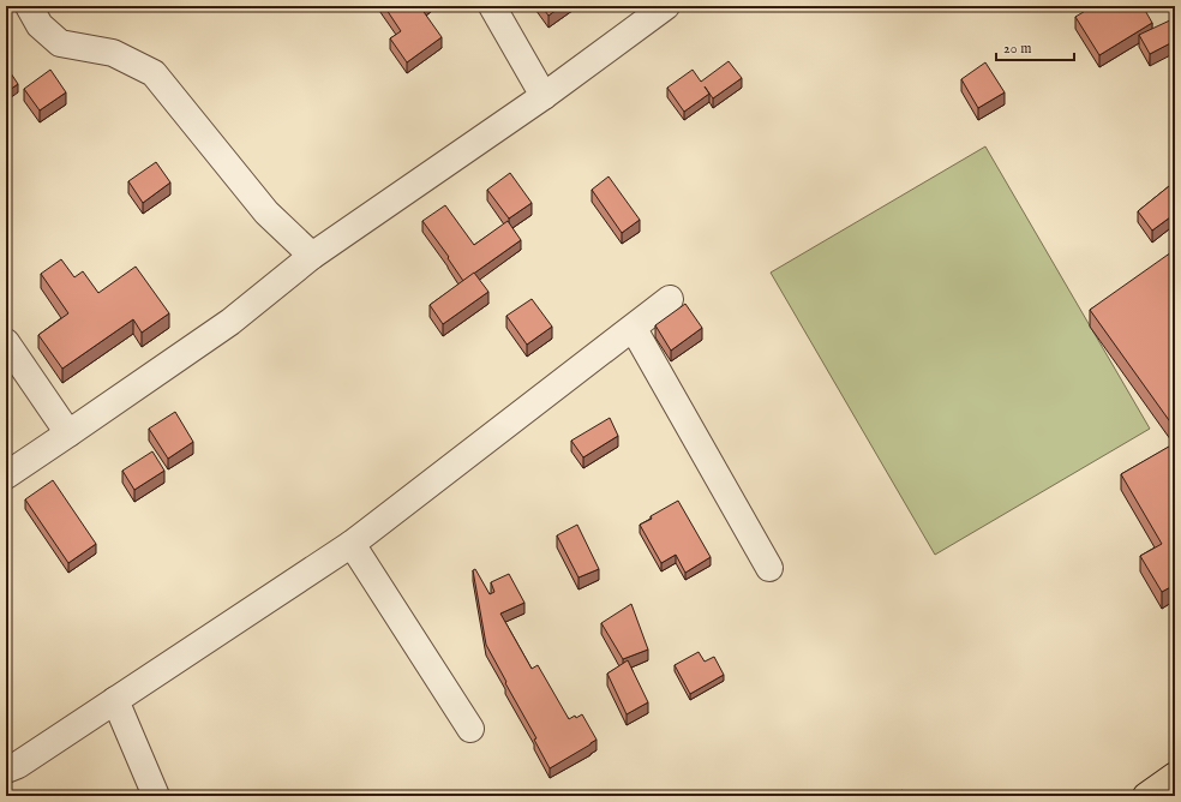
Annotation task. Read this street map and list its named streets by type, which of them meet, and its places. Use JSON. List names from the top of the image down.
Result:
{
  "scale_bar": "20 m"
}
